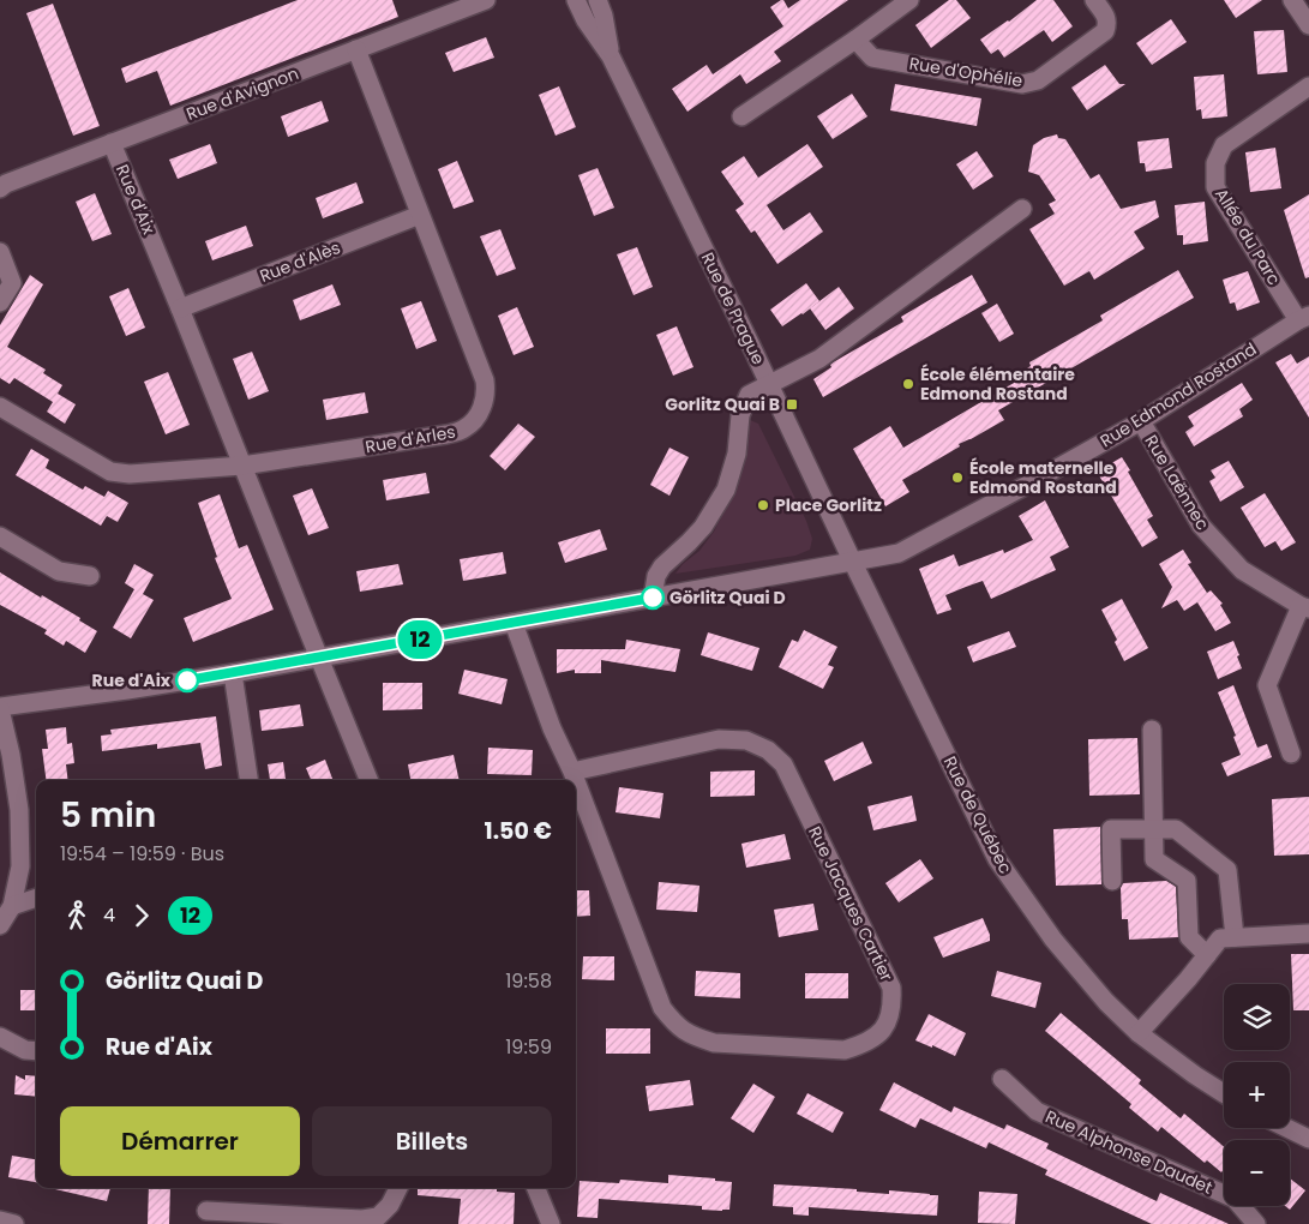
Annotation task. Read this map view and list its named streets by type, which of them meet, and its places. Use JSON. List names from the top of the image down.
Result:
{
  "streets": {
    "street": [
      "Rue d'Ophélie",
      "Rue d'Avignon",
      "Rue d'Aix",
      "Allée du Parc",
      "Rue d'Alès",
      "Rue de Prague",
      "Rue Edmond Rostand",
      "Rue d'Arles",
      "Rue Laënnec",
      "Rue de Québec",
      "Rue Jacques Cartier",
      "Rue Alphonse Daudet"
    ]
  },
  "crossings": [
    ["Rue d'Avignon", "Rue d'Aix"],
    ["Rue d'Avignon", "Rue d'Arles"],
    ["Rue d'Aix", "Rue d'Alès"],
    ["Rue d'Aix", "Rue Edmond Rostand"],
    ["Rue d'Aix", "Rue d'Arles"],
    ["Allée du Parc", "Rue Edmond Rostand"],
    ["Rue d'Alès", "Rue d'Arles"],
    ["Rue de Prague", "Rue Edmond Rostand"],
    ["Rue de Prague", "Rue de Québec"],
    ["Rue Edmond Rostand", "Rue Laënnec"],
    ["Rue Edmond Rostand", "Rue de Québec"],
    ["Rue Edmond Rostand", "Rue Jacques Cartier"]
  ],
  "places": {
    "other": [
      "École élémentaire Edmond Rostand",
      "École maternelle Edmond Rostand",
      "Place Gorlitz",
      "Görlitz Quai D",
      "Rue d'Aix"
    ],
    "transit": ["Gorlitz Quai B"]
  },
  "lines": ["bus line 12"],
  "page": {
    "on_map": "12",
    "heading": ["5 min", "19:54 – 19:59 · Bus", "1.50 €"],
    "legs": ["4", "12"],
    "list": [
      {
        "name": "Görlitz Quai D",
        "value": "19:58"
      },
      {
        "name": "Rue d'Aix",
        "value": "19:59"
      }
    ],
    "map_buttons": ["+", "−"],
    "buttons": ["Démarrer", "Billets"]
  }
}
